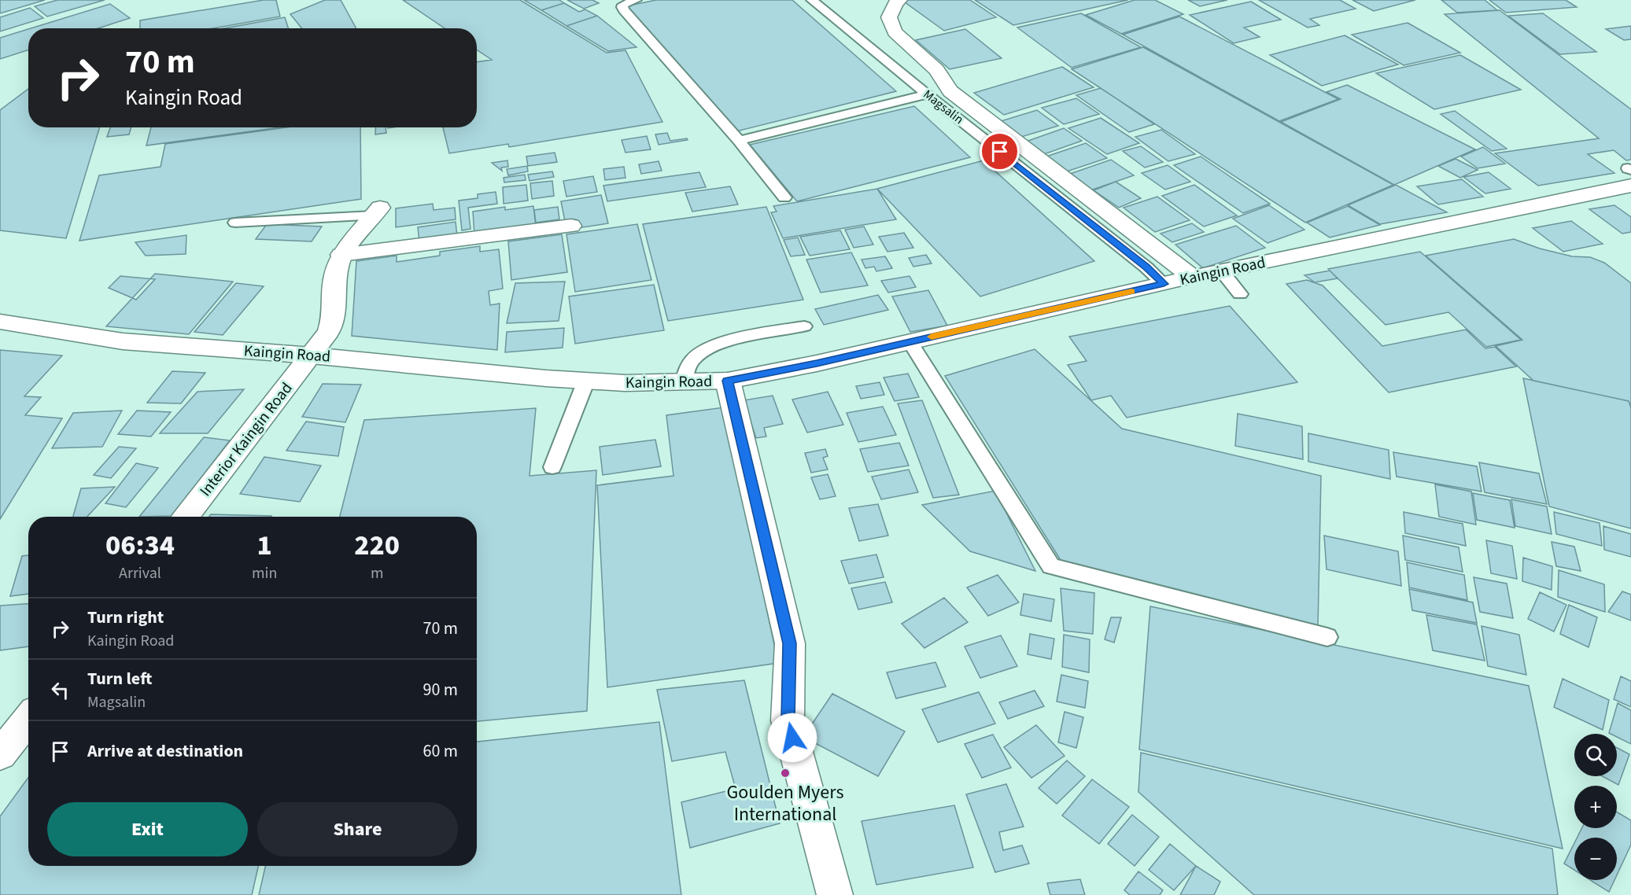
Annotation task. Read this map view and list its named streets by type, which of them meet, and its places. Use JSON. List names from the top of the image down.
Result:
{
  "streets": {
    "street": ["Kaingin Road", "Interior Kaingin Road"],
    "lane": ["Magsalin"]
  },
  "crossings": [
    ["Magsalin", "Kaingin Road"],
    ["Kaingin Road", "Interior Kaingin Road"]
  ],
  "places": ["Goulden Myers International"],
  "page": {
    "turn": ["70 m", "Kaingin Road"],
    "eta": [
      "06:34",
      "Arrival",
      "1",
      "min",
      "220",
      "m"
    ],
    "list": [
      {
        "name": "Turn right",
        "note": "Kaingin Road",
        "value": "70 m"
      },
      {
        "name": "Turn left",
        "note": "Magsalin",
        "value": "90 m"
      },
      {
        "name": "Arrive at destination",
        "value": "60 m"
      }
    ],
    "map_buttons": ["+", "−"],
    "buttons": ["Exit", "Share"]
  }
}
